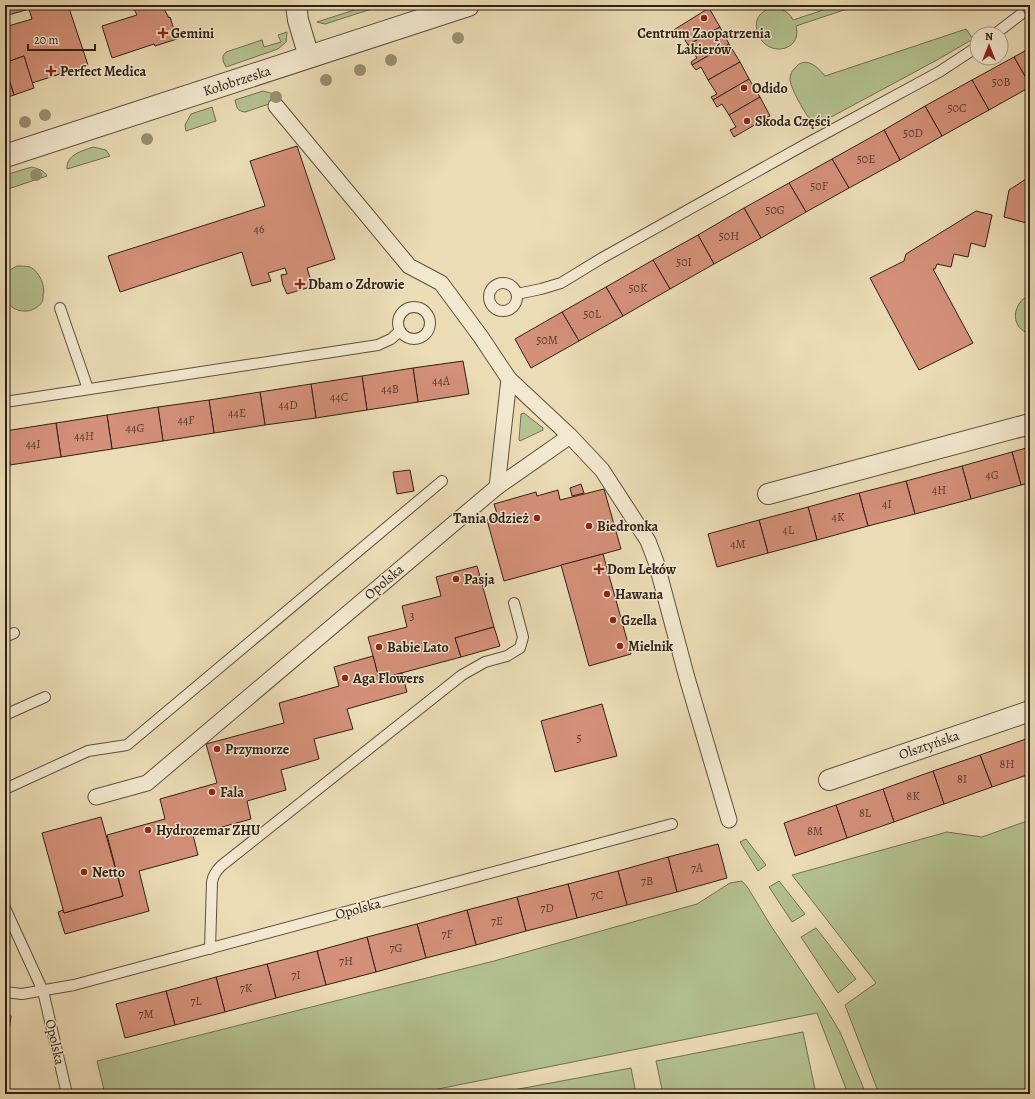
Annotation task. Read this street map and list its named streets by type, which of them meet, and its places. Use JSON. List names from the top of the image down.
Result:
{
  "streets": {
    "street": ["Kołobrzeska", "Opolska", "Olsztyńska"]
  },
  "places": {
    "other": [
      "Centrum Zaopatrzenia Lakierów",
      "Odido",
      "Skoda Części",
      "Tania Odzież",
      "Biedronka",
      "Pasja",
      "Hawana",
      "Gzella",
      "Mielnik",
      "Babie Lato",
      "Aga Flowers",
      "Przymorze",
      "Fala",
      "Hydrozemar ZHU",
      "Netto"
    ],
    "health": [
      "Gemini",
      "Perfect Medica",
      "Dbam o Zdrowie",
      "Dom Leków"
    ]
  },
  "house_numbers": [
    "50B",
    "50C",
    "50D",
    "50E",
    "50F",
    "50G",
    "46",
    "50H",
    "50I",
    "50K",
    "50L",
    "50M",
    "44A",
    "44B",
    "44C",
    "44D",
    "44E",
    "44F",
    "44G",
    "44H",
    "44I",
    "4G",
    "4H",
    "4I",
    "4K",
    "4L",
    "4M",
    "3",
    "5",
    "8H",
    "8I",
    "8K",
    "8L",
    "8M",
    "7A",
    "7B",
    "7C",
    "7D",
    "7E",
    "7F",
    "7G",
    "7H",
    "7I",
    "7K",
    "7L",
    "7M"
  ],
  "scale_bar": "20 m",
  "north": "top"
}
